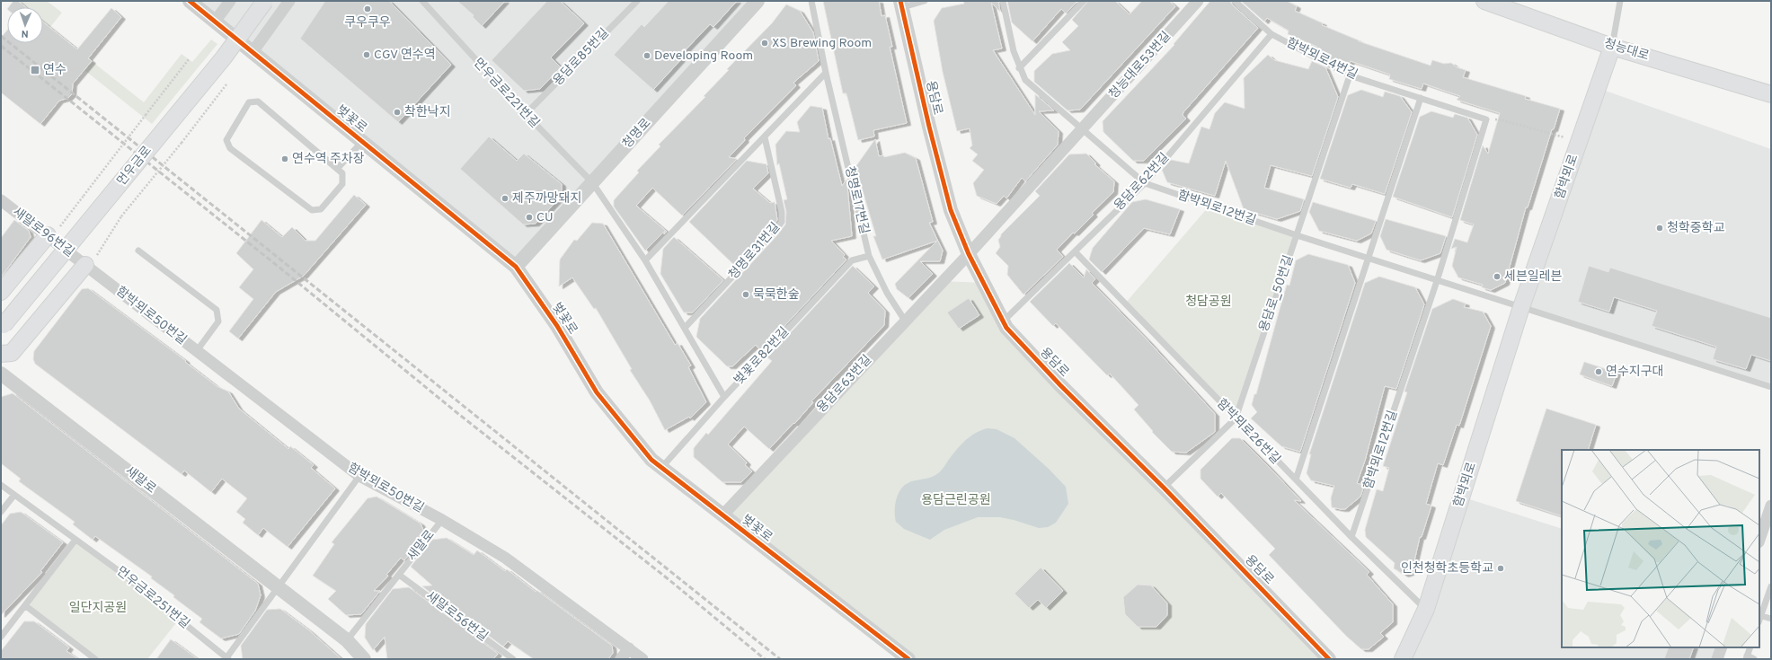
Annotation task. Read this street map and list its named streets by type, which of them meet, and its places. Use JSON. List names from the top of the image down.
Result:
{
  "streets": {
    "main road": ["청능대로", "먼우금로", "함박뫼로"],
    "street": [
      "청능대로53번길",
      "용담로",
      "벚꽃로",
      "청명로",
      "새말로96번길",
      "함박뫼로50번길",
      "용담로63번길",
      "새말로"
    ],
    "lane": [
      "용담로85번길",
      "함박뫼로4번길",
      "먼우금로221번길",
      "용담로62번길",
      "청명로17번길",
      "함박뫼로12번길",
      "청명로31번길",
      "용담로_50번길",
      "벚꽃로82번길",
      "함박뫼로26번길",
      "먼우금로251번길",
      "새말로56번길"
    ]
  },
  "crossings": [
    ["청능대로", "함박뫼로"],
    ["용담로85번길", "먼우금로221번길"],
    ["함박뫼로4번길", "용담로62번길"],
    ["함박뫼로4번길", "용담로_50번길"],
    ["청능대로53번길", "용담로"],
    ["청능대로53번길", "함박뫼로12번길"],
    ["청능대로53번길", "용담로63번길"],
    ["먼우금로221번길", "청명로"],
    ["용담로", "용담로62번길"],
    ["용담로", "용담로_50번길"],
    ["용담로", "용담로63번길"],
    ["벚꽃로", "청명로"],
    ["벚꽃로", "벚꽃로82번길"],
    ["벚꽃로", "용담로63번길"],
    ["함박뫼로", "함박뫼로12번길"],
    ["함박뫼로", "함박뫼로26번길"],
    ["용담로62번길", "함박뫼로12번길"],
    ["용담로62번길", "함박뫼로26번길"],
    ["청명로17번길", "벚꽃로82번길"],
    ["청명로17번길", "용담로63번길"],
    ["함박뫼로12번길", "용담로_50번길"],
    ["함박뫼로12번길", "함박뫼로26번길"],
    ["새말로96번길", "함박뫼로50번길"],
    ["용담로_50번길", "함박뫼로26번길"],
    ["함박뫼로50번길", "새말로"],
    ["새말로", "새말로56번길"]
  ],
  "parks": ["청담공원", "용담근린공원", "일단지공원"],
  "places": {
    "other": [
      "쿠우쿠우",
      "XS Brewing Room",
      "CGV 연수역",
      "Developing Room",
      "착한낙지",
      "연수역 주차장",
      "제주까망돼지",
      "CU",
      "청학중학교",
      "세븐일레븐",
      "묵묵한숲",
      "연수지구대",
      "인천청학초등학교"
    ],
    "transit": ["연수"]
  },
  "north": "bottom"
}
